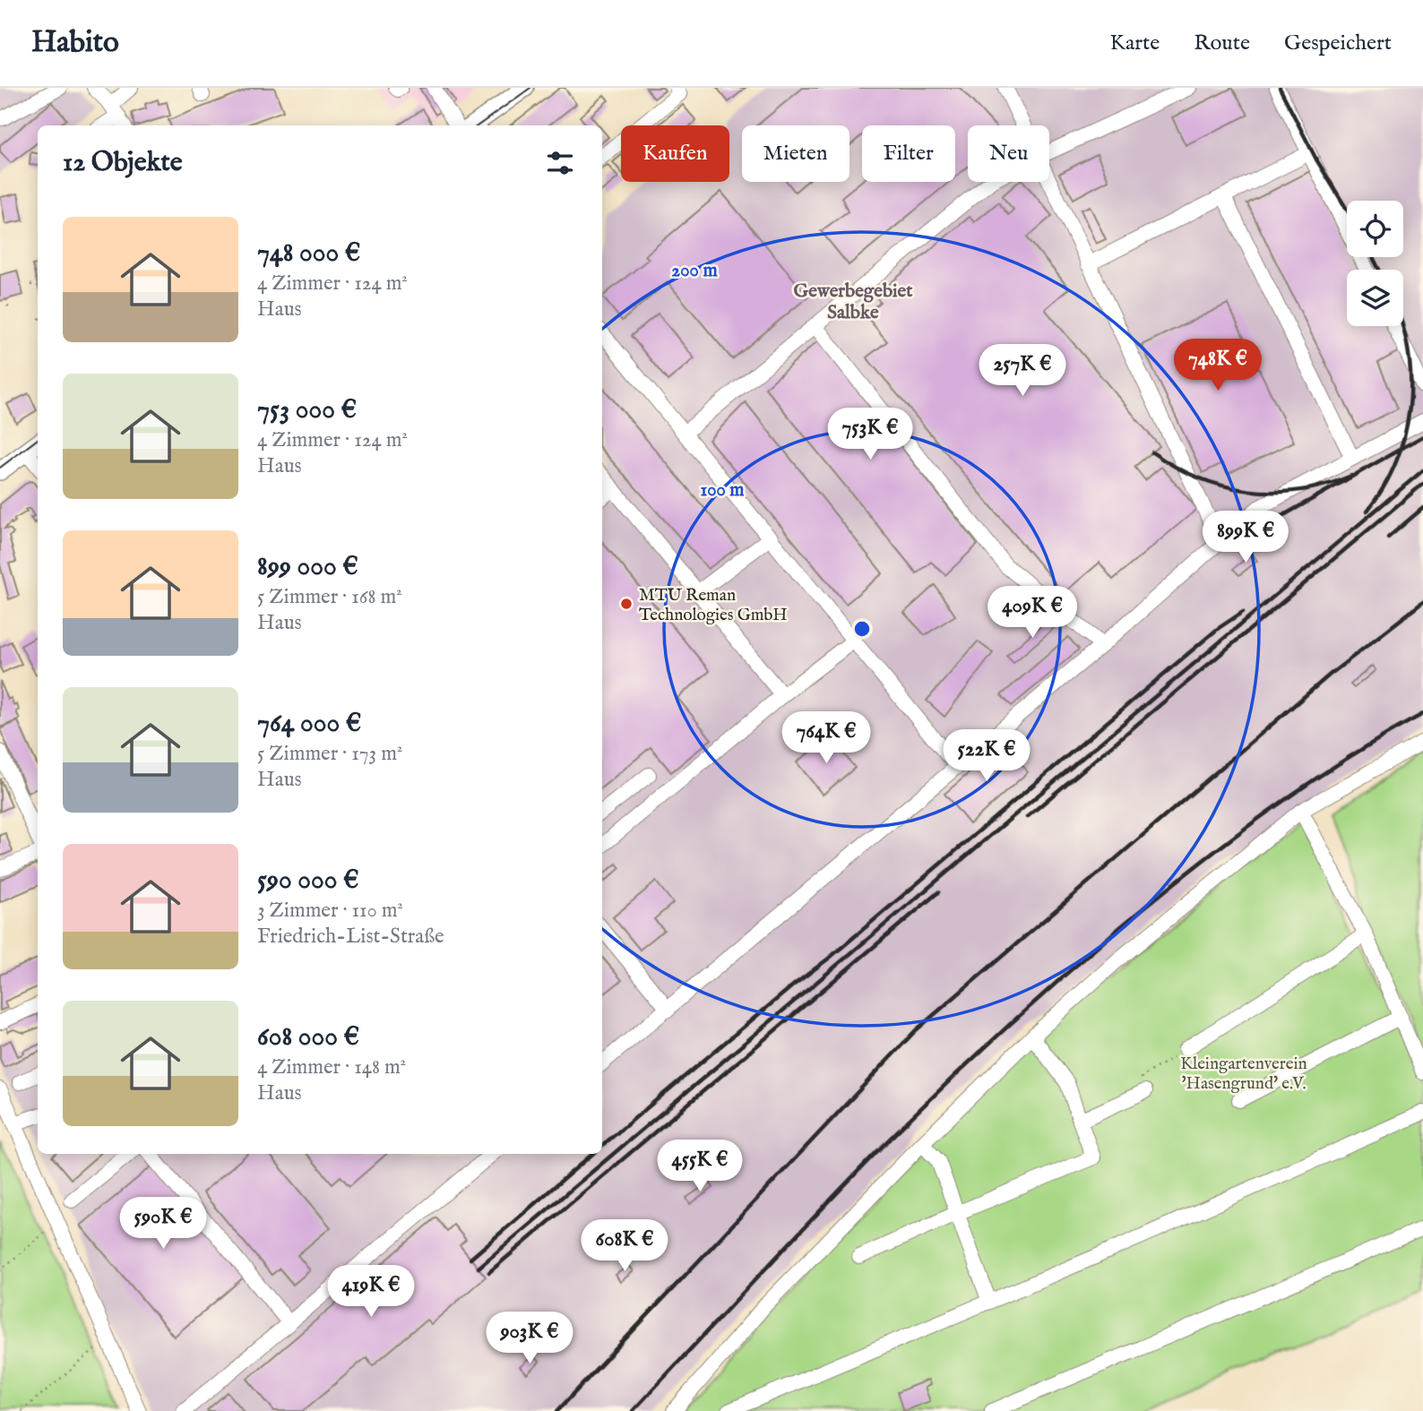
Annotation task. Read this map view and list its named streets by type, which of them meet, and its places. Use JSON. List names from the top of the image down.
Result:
{
  "districts": ["Gewerbegebiet Salbke"],
  "parks": ["Kleingartenverein 'Hasengrund' e.V."],
  "places": ["MTU Reman Technologies GmbH"],
  "page": {
    "header": "Habito",
    "nav": ["Karte", "Route", "Gespeichert"],
    "chip": [
      "Kaufen",
      "Mieten",
      "Filter",
      "Neu"
    ],
    "heading": "12 Objekte",
    "list": [
      {
        "name": "748 000 €",
        "note": "4 Zimmer · 124 m² · Haus"
      },
      {
        "name": "753 000 €",
        "note": "4 Zimmer · 124 m² · Haus"
      },
      {
        "name": "899 000 €",
        "note": "5 Zimmer · 168 m² · Haus"
      },
      {
        "name": "764 000 €",
        "note": "5 Zimmer · 173 m² · Haus"
      },
      {
        "name": "590 000 €",
        "note": "3 Zimmer · 110 m² · Friedrich-List-Straße"
      },
      {
        "name": "608 000 €",
        "note": "4 Zimmer · 148 m² · Haus"
      }
    ],
    "price": [
      "748K €",
      "257K €",
      "753K €",
      "899K €",
      "409K €",
      "764K €",
      "522K €",
      "455K €",
      "590K €",
      "608K €",
      "419K €",
      "903K €"
    ]
  },
  "rings": ["200 m", "100 m"]
}
